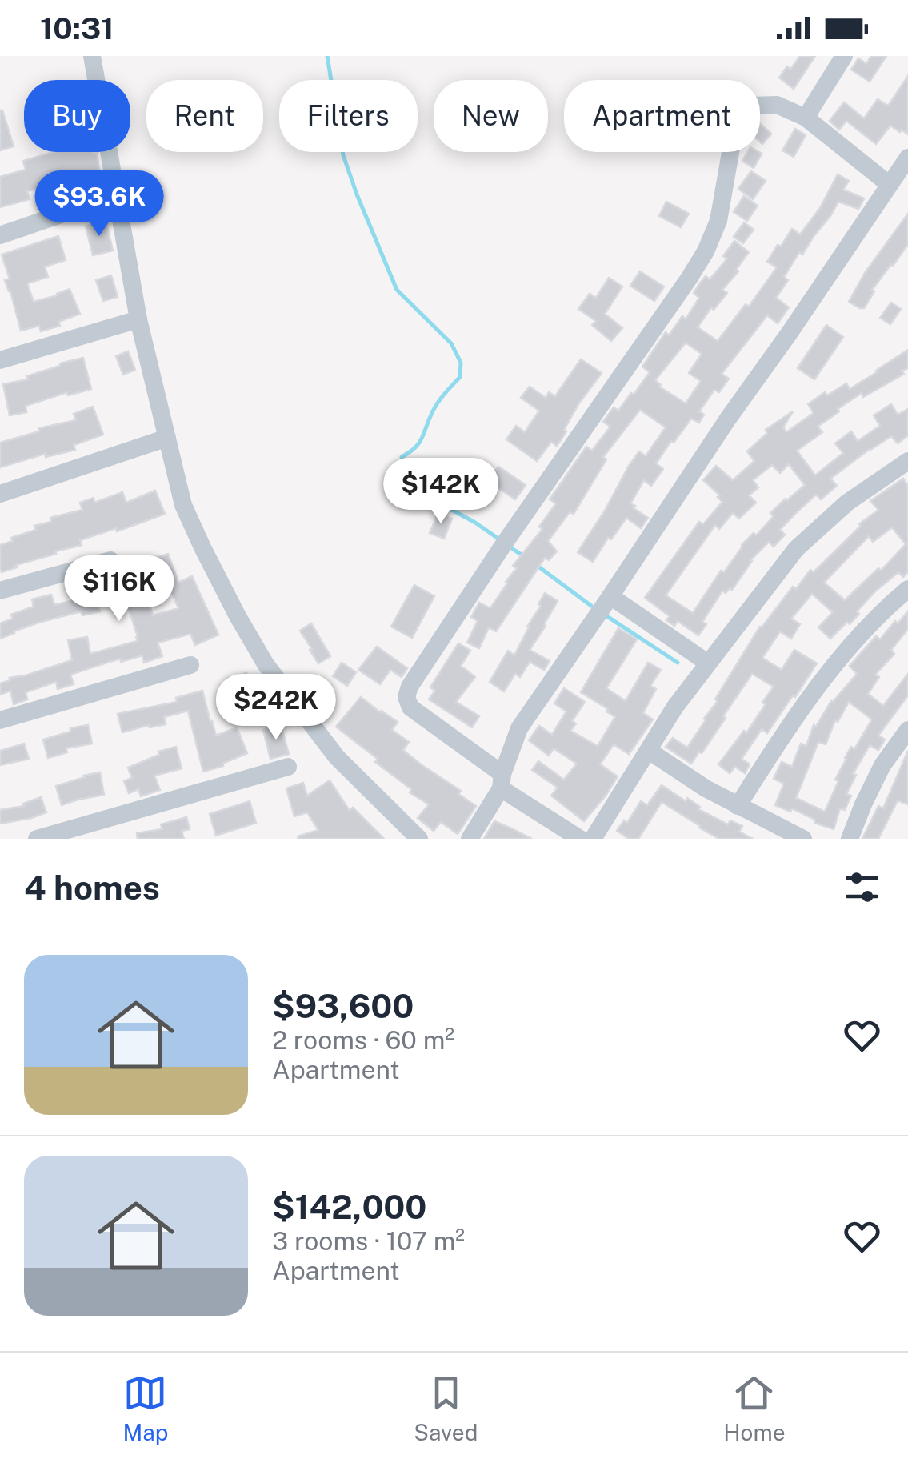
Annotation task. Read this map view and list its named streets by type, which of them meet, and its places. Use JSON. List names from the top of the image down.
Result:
{
  "page": {
    "status": "10:31",
    "chip": [
      "Buy",
      "Rent",
      "Filters",
      "New",
      "Apartment"
    ],
    "price": [
      "$93.6K",
      "$142K",
      "$116K",
      "$242K"
    ],
    "heading": "4 homes",
    "list": [
      {
        "name": "$93,600",
        "note": "2 rooms · 60 m² · Apartment"
      },
      {
        "name": "$142,000",
        "note": "3 rooms · 107 m² · Apartment"
      }
    ],
    "tabs": ["Map", "Saved", "Home"]
  }
}
